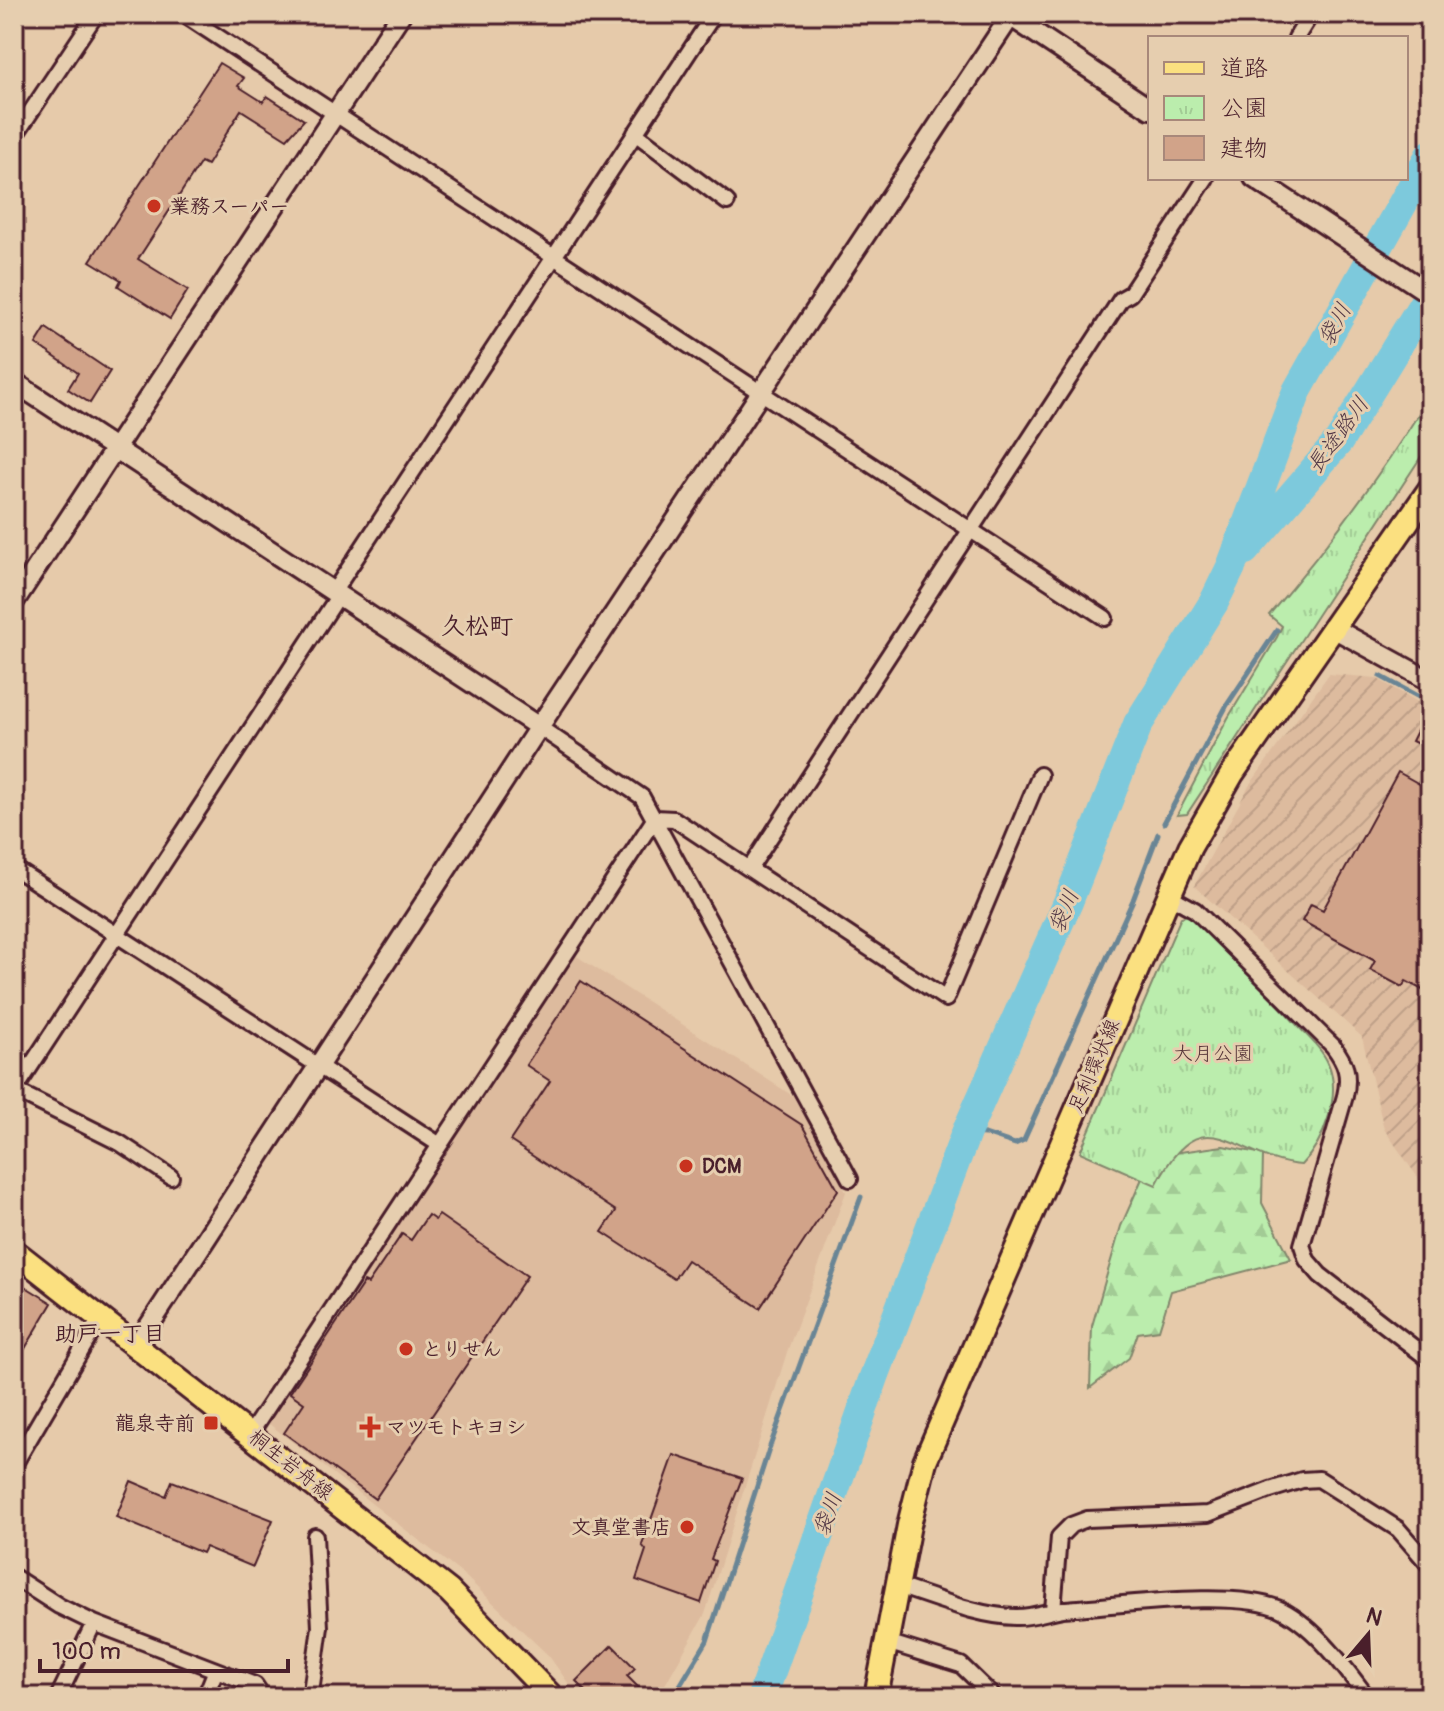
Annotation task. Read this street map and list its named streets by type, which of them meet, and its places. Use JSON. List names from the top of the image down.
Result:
{
  "streets": {
    "main road": ["足利環状線", "桐生岩舟線"]
  },
  "districts": ["久松町", "助戸一丁目"],
  "water": ["袋川", "長途路川"],
  "parks": ["大月公園"],
  "places": {
    "other": [
      "業務スーパー",
      "DCM",
      "とりせん",
      "文真堂書店"
    ],
    "transit": ["龍泉寺前"],
    "health": ["マツモトキヨシ"]
  },
  "legend": ["道路", "公園", "建物"],
  "scale_bar": "100 m",
  "north": "top"
}
